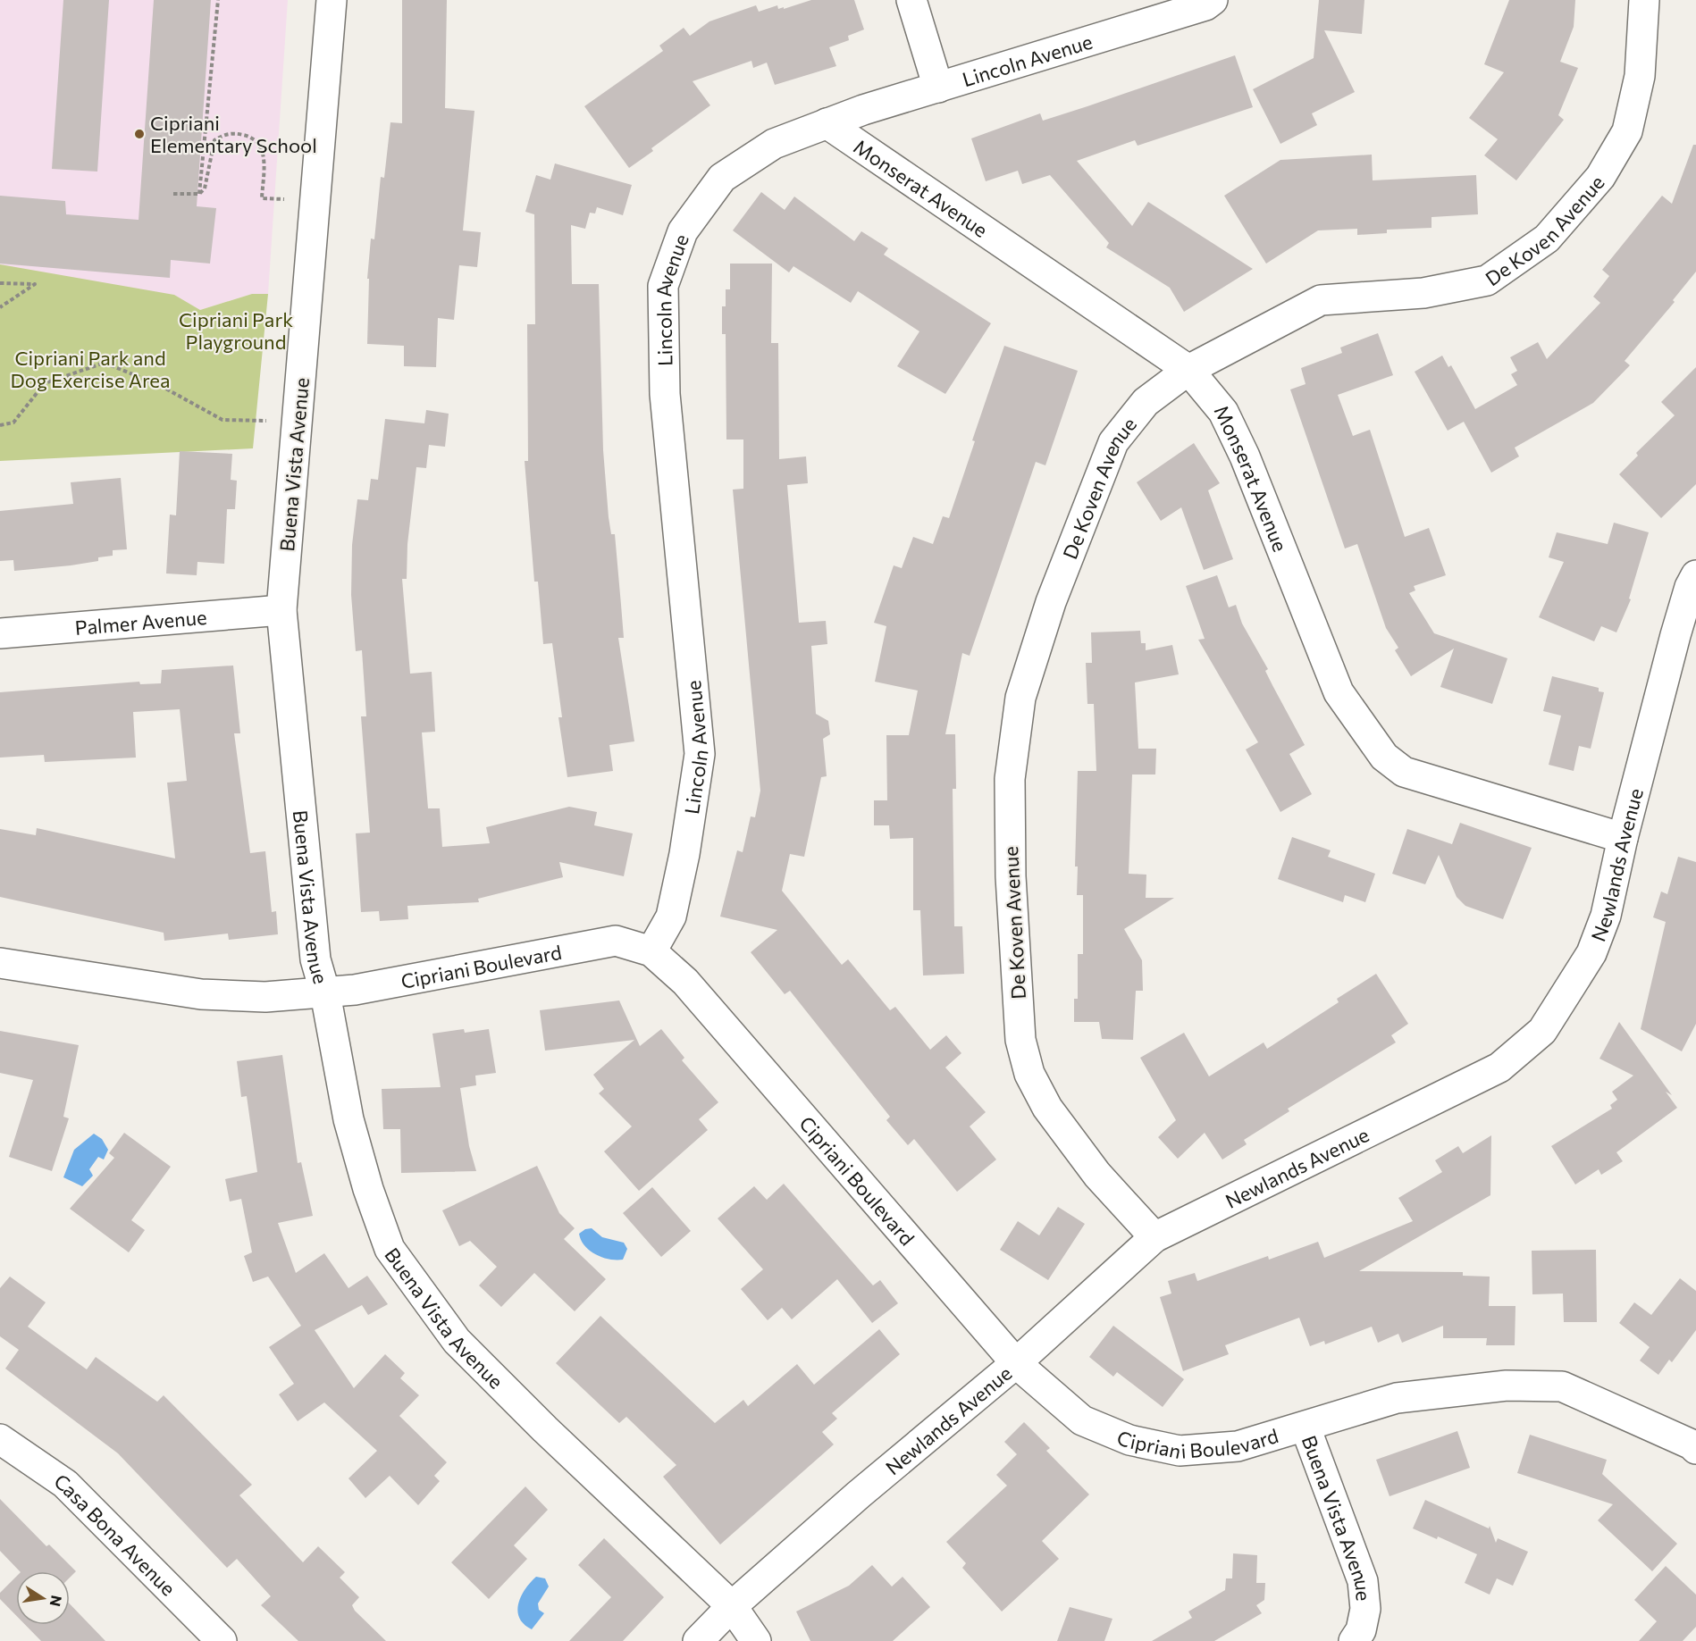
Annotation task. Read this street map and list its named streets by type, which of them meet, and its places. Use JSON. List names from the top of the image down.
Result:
{
  "streets": {
    "street": [
      "Lincoln Avenue",
      "Monserat Avenue",
      "De Koven Avenue",
      "Buena Vista Avenue",
      "Palmer Avenue",
      "Newlands Avenue",
      "Cipriani Boulevard",
      "Casa Bona Avenue"
    ]
  },
  "crossings": [
    ["Lincoln Avenue", "Monserat Avenue"],
    ["Lincoln Avenue", "Cipriani Boulevard"],
    ["Monserat Avenue", "De Koven Avenue"],
    ["Monserat Avenue", "Newlands Avenue"],
    ["De Koven Avenue", "Newlands Avenue"],
    ["Buena Vista Avenue", "Palmer Avenue"],
    ["Buena Vista Avenue", "Newlands Avenue"],
    ["Buena Vista Avenue", "Cipriani Boulevard"],
    ["Newlands Avenue", "Cipriani Boulevard"]
  ],
  "parks": ["Cipriani Park Playground", "Cipriani Park and Dog Exercise Area"],
  "places": ["Cipriani Elementary School"],
  "north": "right"
}
